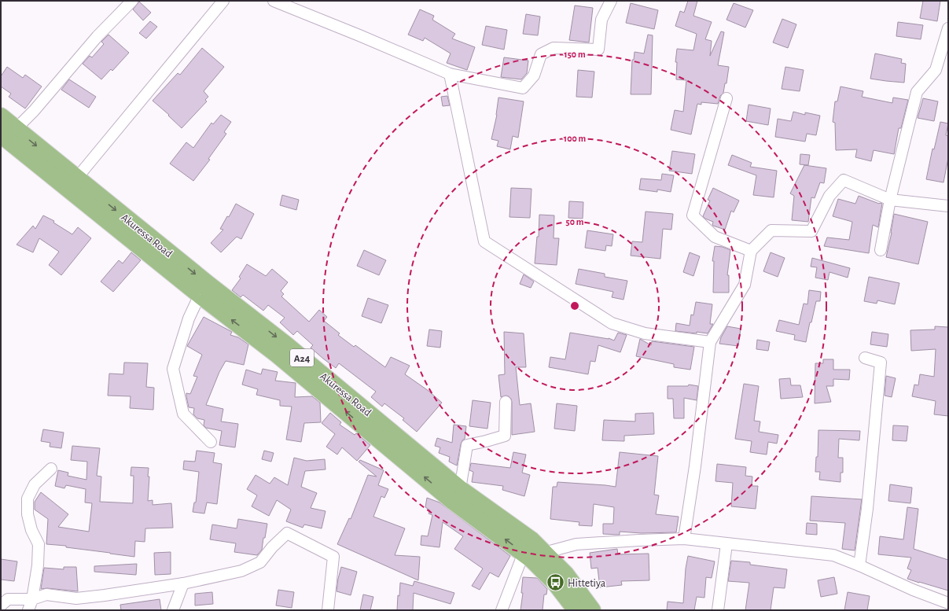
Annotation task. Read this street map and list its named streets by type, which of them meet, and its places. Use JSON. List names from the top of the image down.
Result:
{
  "streets": {
    "highway": ["Akuressa Road", "A24"]
  },
  "places": {
    "bus stop": ["Hittetiya"]
  },
  "rings": ["150 m", "100 m", "50 m"]
}
